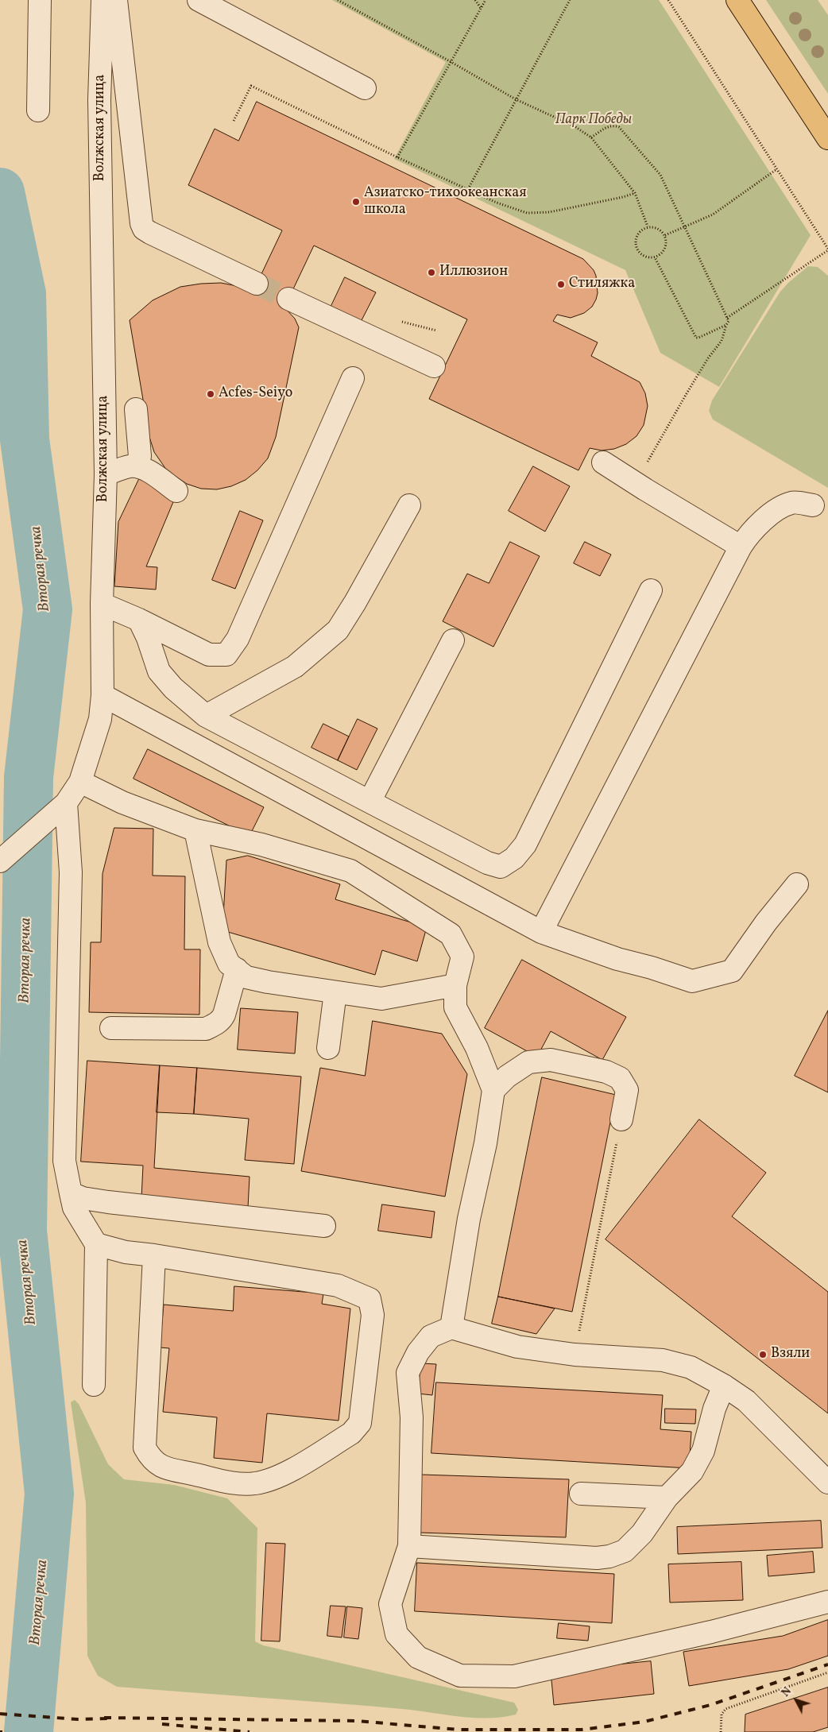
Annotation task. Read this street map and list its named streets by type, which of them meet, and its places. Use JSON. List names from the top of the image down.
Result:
{
  "streets": {
    "street": ["Волжская улица"]
  },
  "water": ["Вторая речка"],
  "parks": ["Парк Победы"],
  "places": [
    "Азиатско-тихоокеанская школа",
    "Иллюзион",
    "Стиляжка",
    "Acfes-Seiyo",
    "Взяли"
  ],
  "north": "top left"
}
